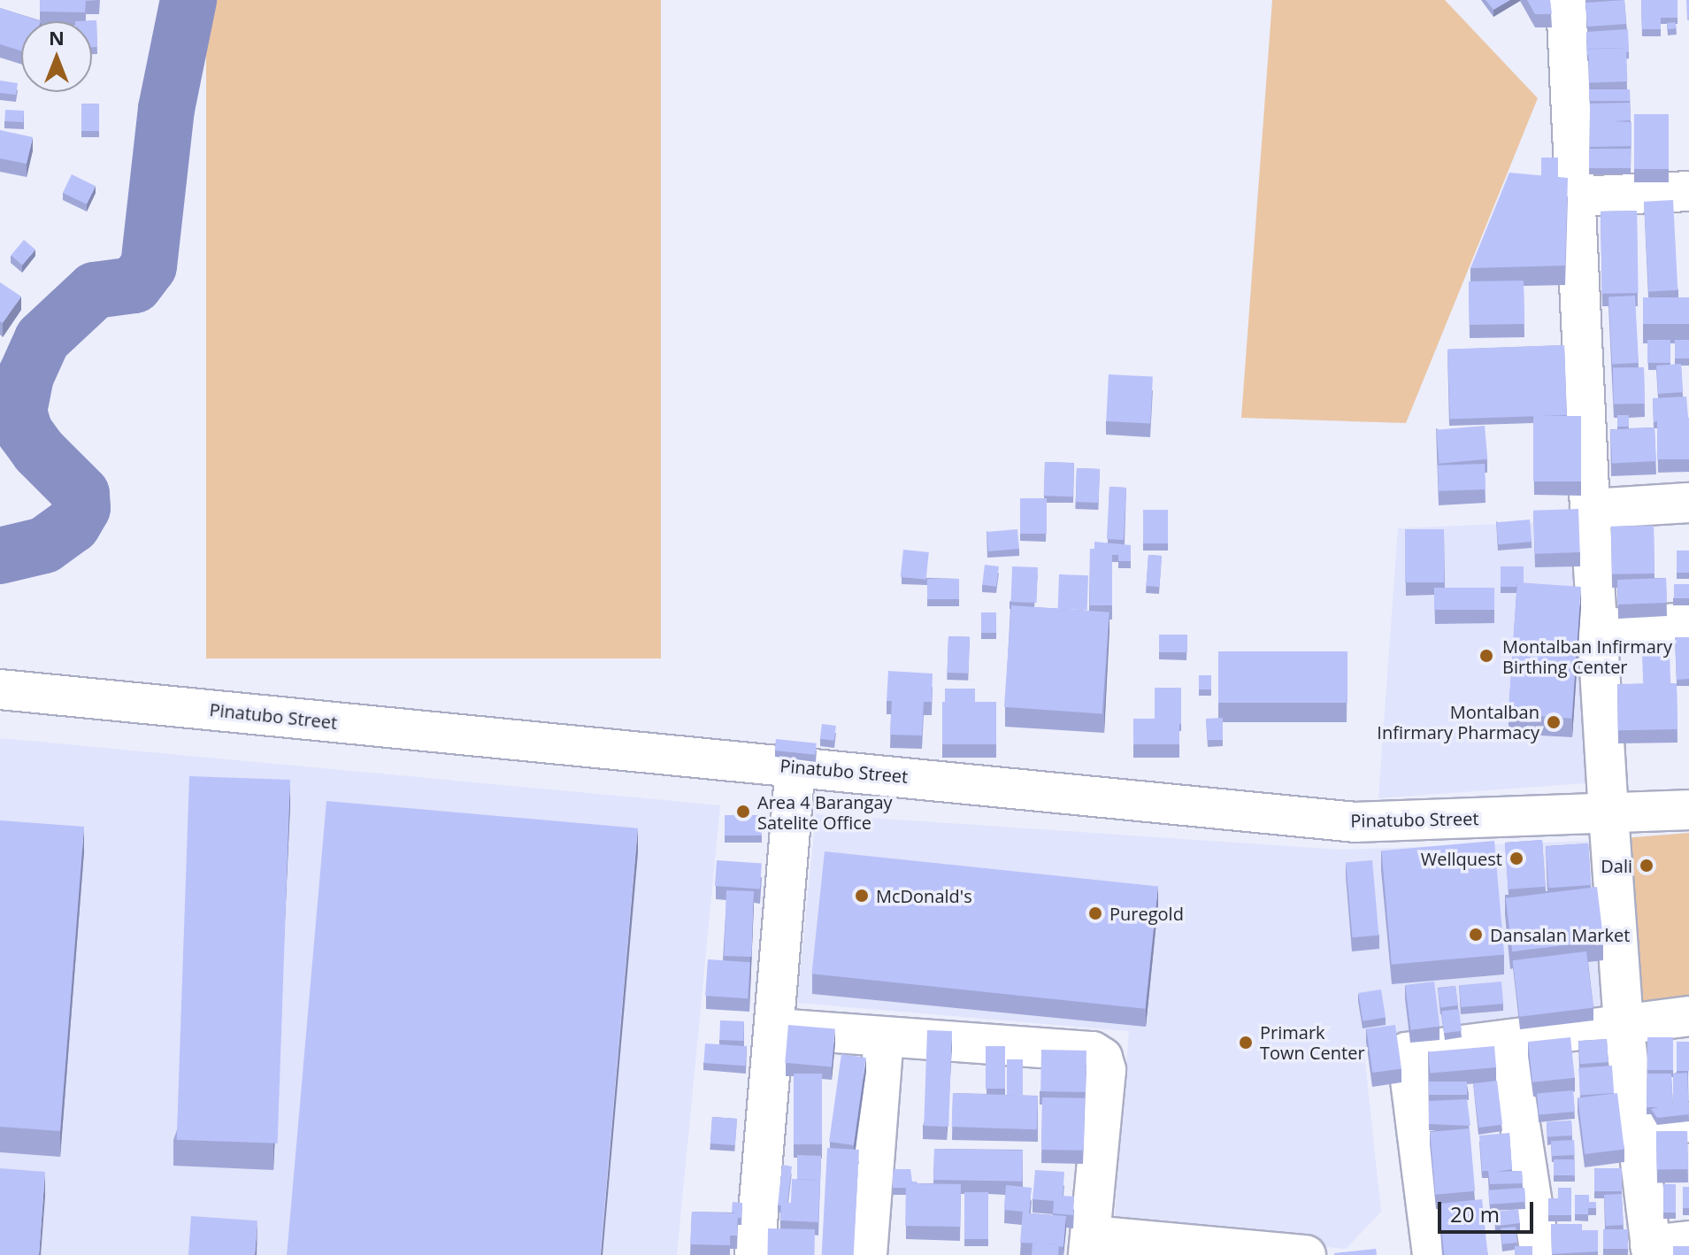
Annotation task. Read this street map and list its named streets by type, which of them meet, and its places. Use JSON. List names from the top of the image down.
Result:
{
  "streets": {
    "street": ["Pinatubo Street"]
  },
  "places": [
    "Montalban Infirmary Birthing Center",
    "Montalban Infirmary Pharmacy",
    "Area 4 Barangay Satelite Office",
    "Wellquest",
    "Dali",
    "McDonald's",
    "Puregold",
    "Dansalan Market",
    "Primark Town Center"
  ],
  "scale_bar": "20 m",
  "north": "top"
}
